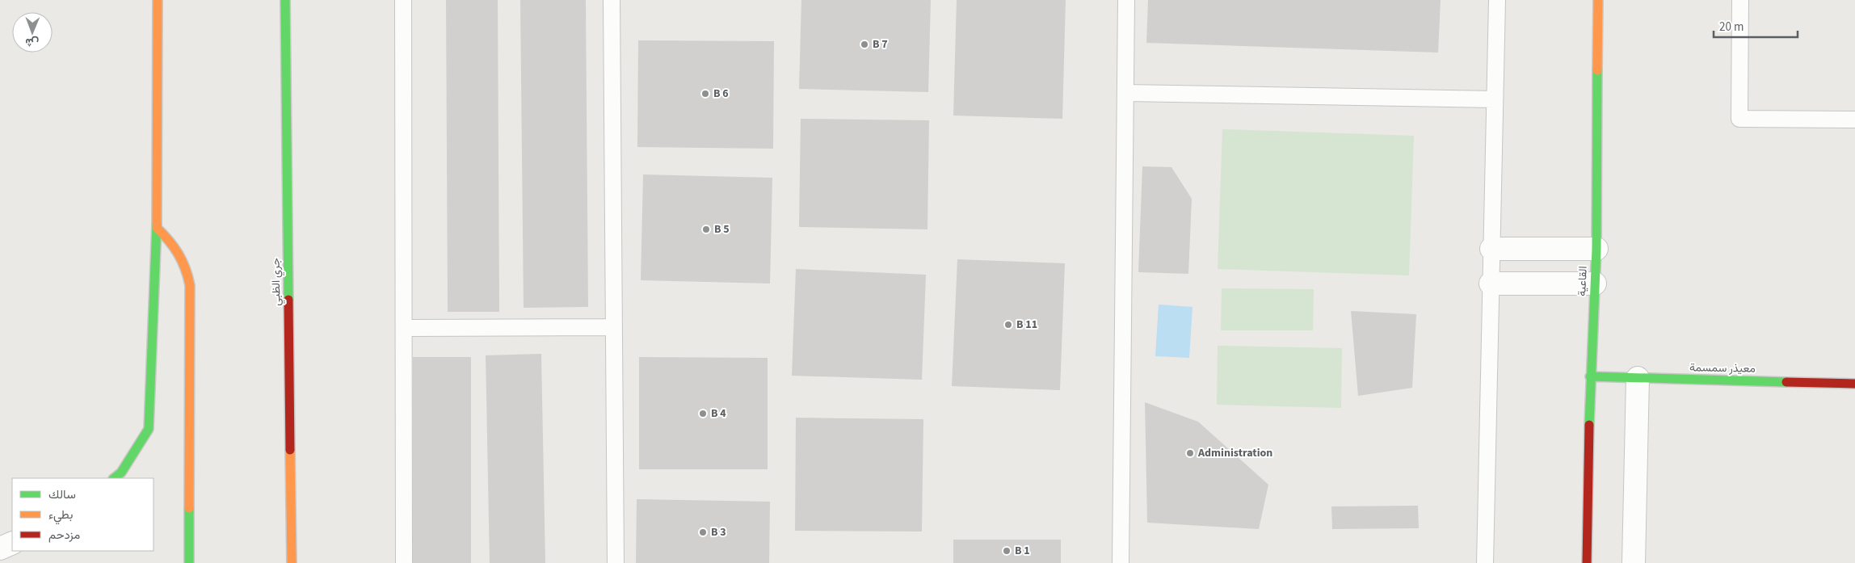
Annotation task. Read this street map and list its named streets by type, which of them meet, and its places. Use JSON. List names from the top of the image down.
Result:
{
  "streets": {
    "street": ["القاعية", "جري الظبي", "معيذر سمسمة"]
  },
  "crossings": [
    ["القاعية", "معيذر سمسمة"]
  ],
  "places": [
    "B 7",
    "B 6",
    "B 5",
    "B 11",
    "B 4",
    "Administration",
    "B 3",
    "B 1"
  ],
  "legend": ["سالك", "بطيء", "مزدحم"],
  "scale_bar": "20 m",
  "north": "bottom"
}
